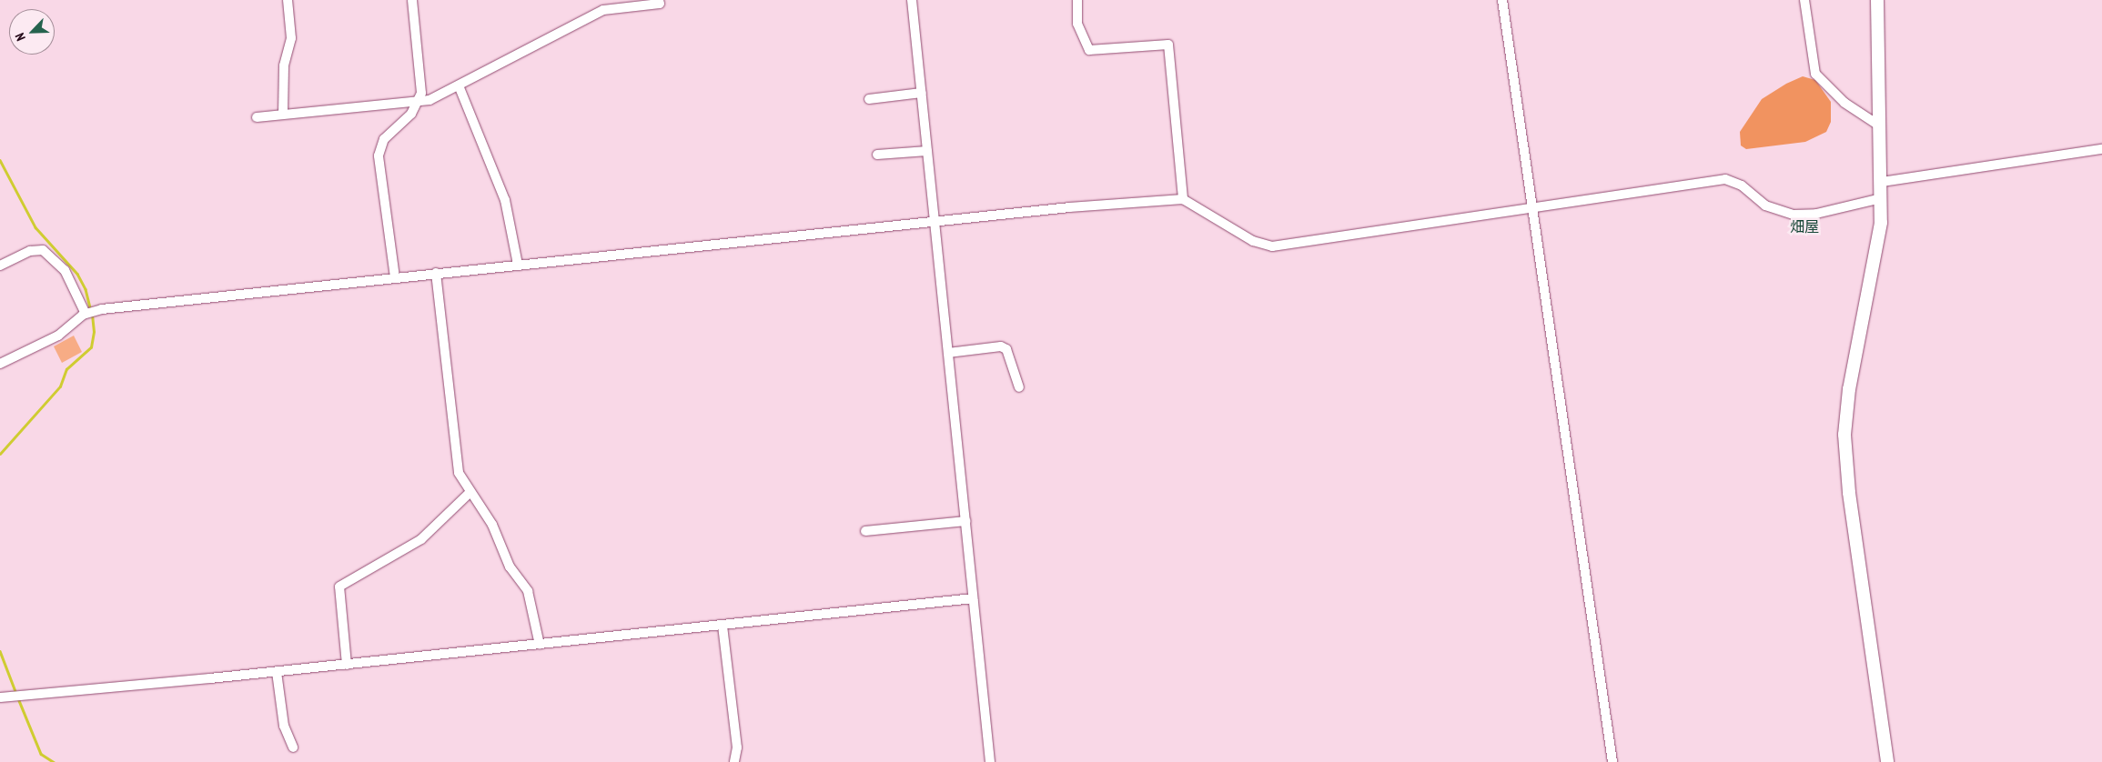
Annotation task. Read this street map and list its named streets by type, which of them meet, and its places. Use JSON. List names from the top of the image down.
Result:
{
  "districts": ["畑屋"],
  "north": "bottom left"
}
